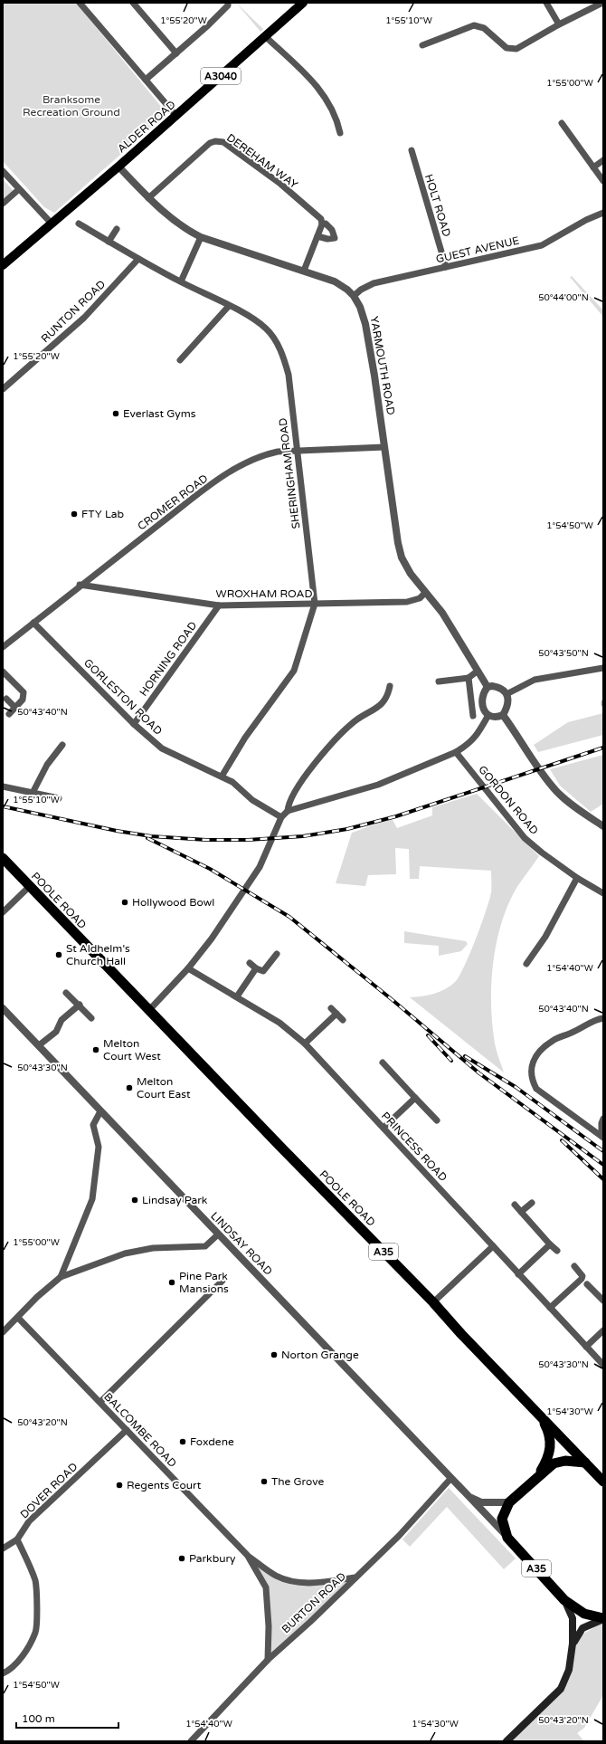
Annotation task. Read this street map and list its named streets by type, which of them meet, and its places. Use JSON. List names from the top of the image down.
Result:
{
  "streets": {
    "highway": ["POOLE ROAD", "A35"],
    "main road": ["A3040", "ALDER ROAD"],
    "street": [
      "DEREHAM WAY",
      "HOLT ROAD",
      "GUEST AVENUE",
      "RUNTON ROAD",
      "YARMOUTH ROAD",
      "SHERINGHAM ROAD",
      "CROMER ROAD",
      "WROXHAM ROAD",
      "HORNING ROAD",
      "GORLESTON ROAD",
      "GORDON ROAD",
      "PRINCESS ROAD",
      "LINDSAY ROAD",
      "BALCOMBE ROAD",
      "DOVER ROAD",
      "BURTON ROAD"
    ]
  },
  "crossings": [
    ["ALDER ROAD", "YARMOUTH ROAD"],
    ["DEREHAM WAY", "YARMOUTH ROAD"],
    ["HOLT ROAD", "GUEST AVENUE"],
    ["GUEST AVENUE", "YARMOUTH ROAD"],
    ["RUNTON ROAD", "SHERINGHAM ROAD"],
    ["YARMOUTH ROAD", "CROMER ROAD"],
    ["YARMOUTH ROAD", "WROXHAM ROAD"],
    ["SHERINGHAM ROAD", "CROMER ROAD"],
    ["SHERINGHAM ROAD", "WROXHAM ROAD"],
    ["SHERINGHAM ROAD", "GORLESTON ROAD"],
    ["CROMER ROAD", "WROXHAM ROAD"],
    ["CROMER ROAD", "GORLESTON ROAD"],
    ["WROXHAM ROAD", "HORNING ROAD"],
    ["HORNING ROAD", "GORLESTON ROAD"],
    ["POOLE ROAD", "A35"],
    ["LINDSAY ROAD", "A35"],
    ["LINDSAY ROAD", "BURTON ROAD"],
    ["BALCOMBE ROAD", "DOVER ROAD"],
    ["BALCOMBE ROAD", "BURTON ROAD"]
  ],
  "parks": ["Branksome Recreation Ground"],
  "places": [
    "Everlast Gyms",
    "FTY Lab",
    "Hollywood Bowl",
    "St Aldhelm's Church Hall",
    "Melton Court West",
    "Melton Court East",
    "Lindsay Park",
    "Pine Park Mansions",
    "Norton Grange",
    "Foxdene",
    "The Grove",
    "Regents Court",
    "Parkbury"
  ],
  "scale_bar": "100 m",
  "coordinates": [
    "1°55'20\"W",
    "1°55'10\"W",
    "1°55'00\"W",
    "50°44'00\"N",
    "1°54'50\"W",
    "50°43'50\"N",
    "50°43'40\"N",
    "1°54'40\"W",
    "50°43'30\"N",
    "1°54'30\"W",
    "50°43'20\"N"
  ]
}
